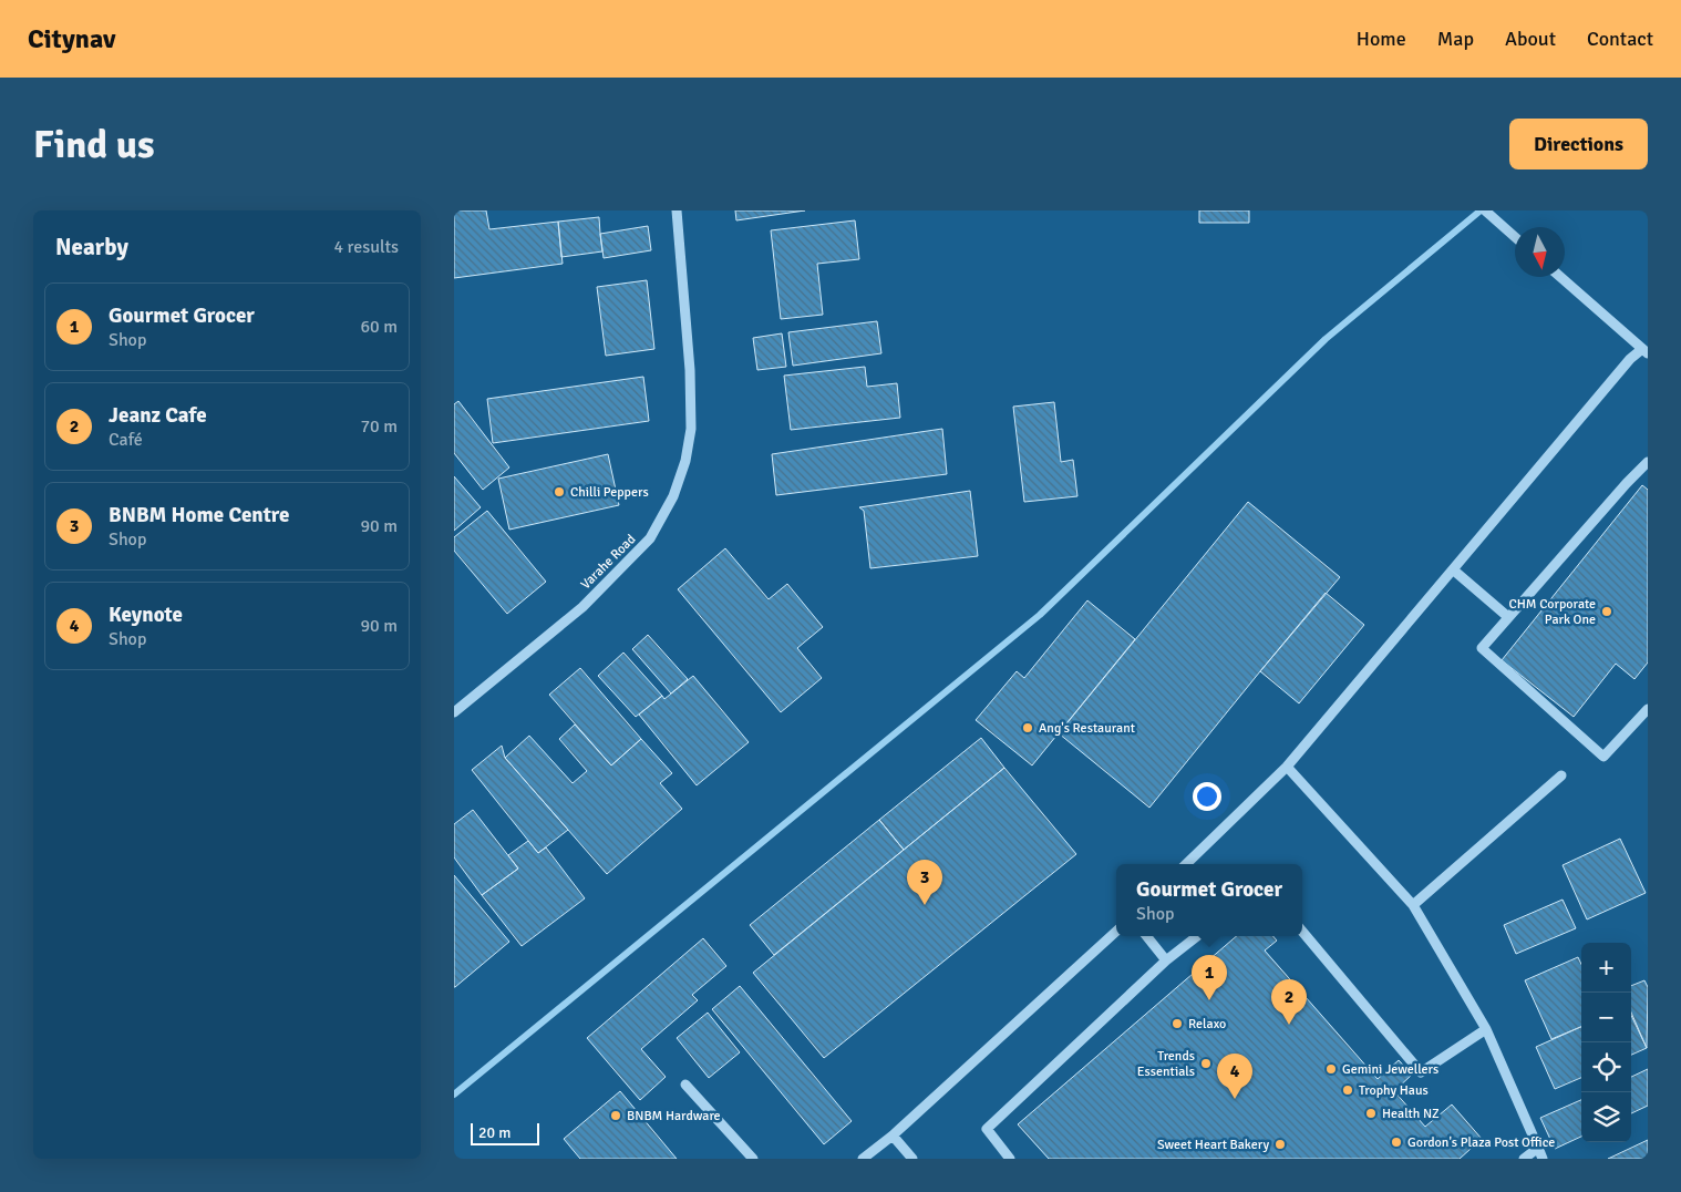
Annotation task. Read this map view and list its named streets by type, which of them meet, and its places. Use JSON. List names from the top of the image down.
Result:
{
  "streets": {
    "street": ["Varahe Road"]
  },
  "places": [
    "Chilli Peppers",
    "CHM Corporate Park One",
    "Ang's Restaurant",
    "Relaxo",
    "Trends Essentials",
    "Gemini Jewellers",
    "Trophy Haus",
    "Health NZ",
    "BNBM Hardware",
    "Gordon's Plaza Post Office",
    "Sweet Heart Bakery"
  ],
  "scale_bar": "20 m",
  "north": "bottom",
  "page": {
    "header": "Citynav",
    "nav": [
      "Home",
      "Map",
      "About",
      "Contact"
    ],
    "buttons": "Directions",
    "title": "Find us",
    "heading": ["Nearby", "4 results"],
    "list": [
      {
        "mark": "1",
        "name": "Gourmet Grocer",
        "note": "Shop",
        "value": "60 m"
      },
      {
        "mark": "2",
        "name": "Jeanz Cafe",
        "note": "Café",
        "value": "70 m"
      },
      {
        "mark": "3",
        "name": "BNBM Home Centre",
        "note": "Shop",
        "value": "90 m"
      },
      {
        "mark": "4",
        "name": "Keynote",
        "note": "Shop",
        "value": "90 m"
      }
    ],
    "pins": [
      "3",
      "1",
      "2",
      "4"
    ],
    "popup": ["Gourmet Grocer", "Shop"],
    "map_buttons": ["+", "−"],
    "scale": "20 m"
  }
}
